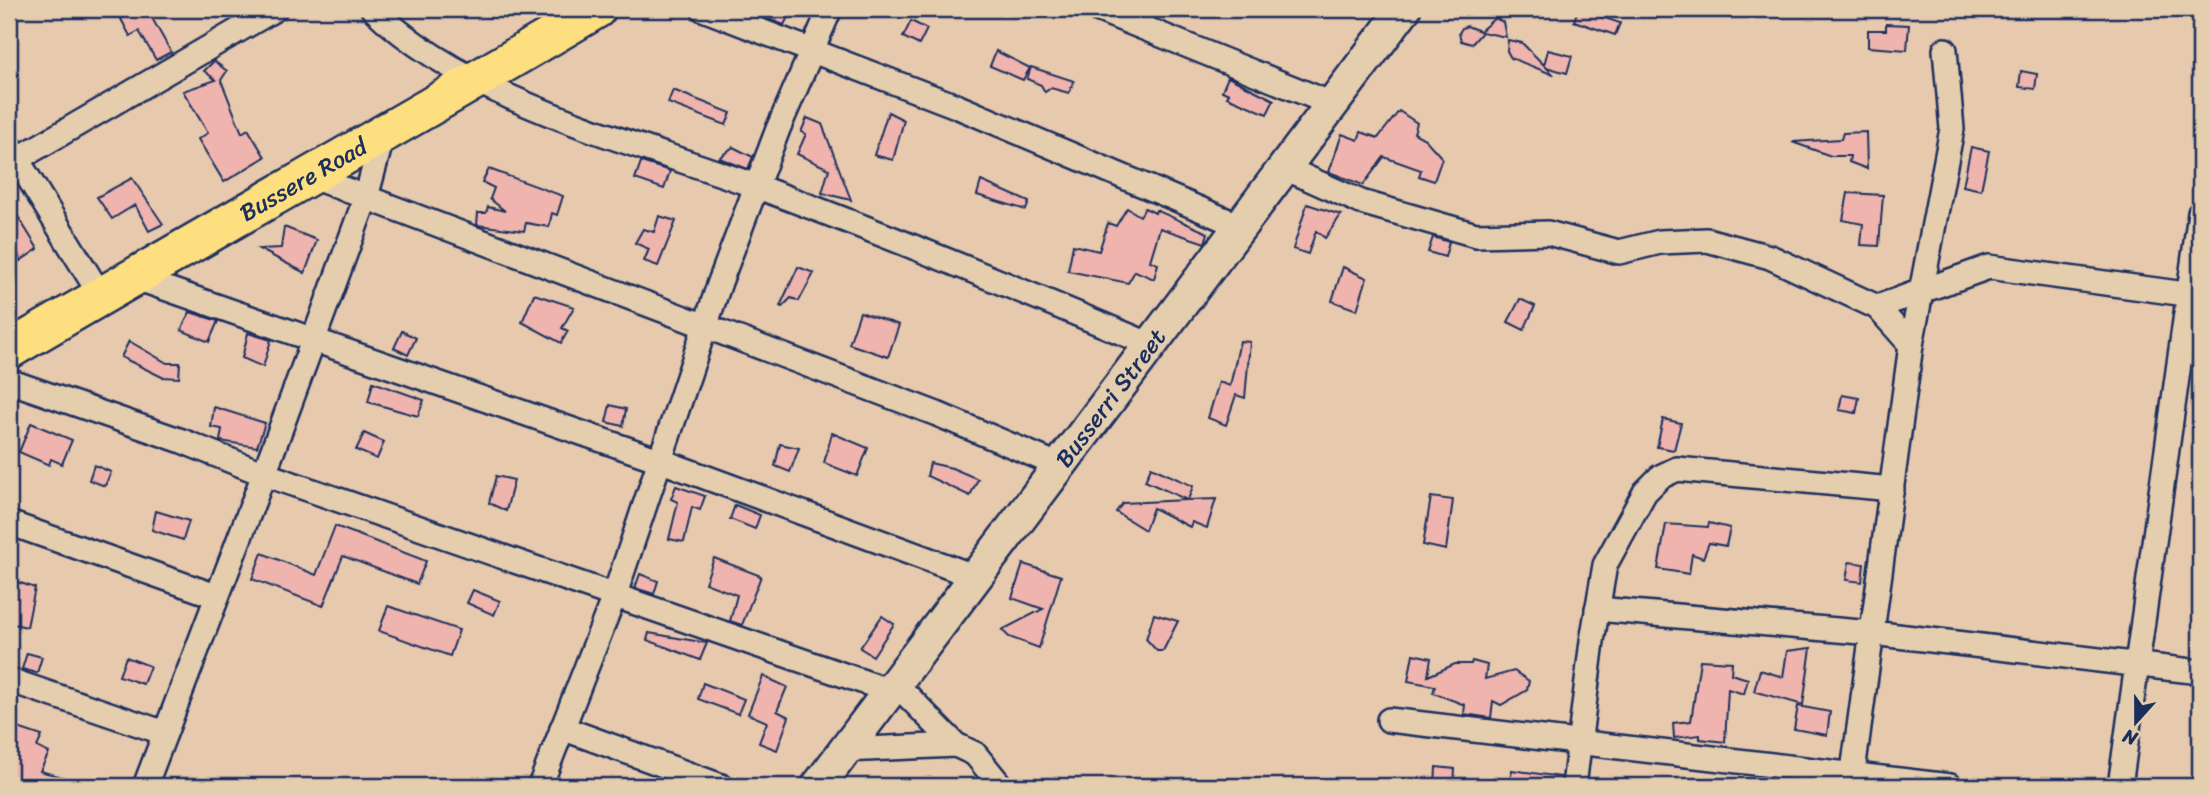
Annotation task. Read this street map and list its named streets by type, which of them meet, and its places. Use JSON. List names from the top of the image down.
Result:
{
  "streets": {
    "main road": ["Bussere Road", "Busserri Street"]
  },
  "north": "bottom"
}
